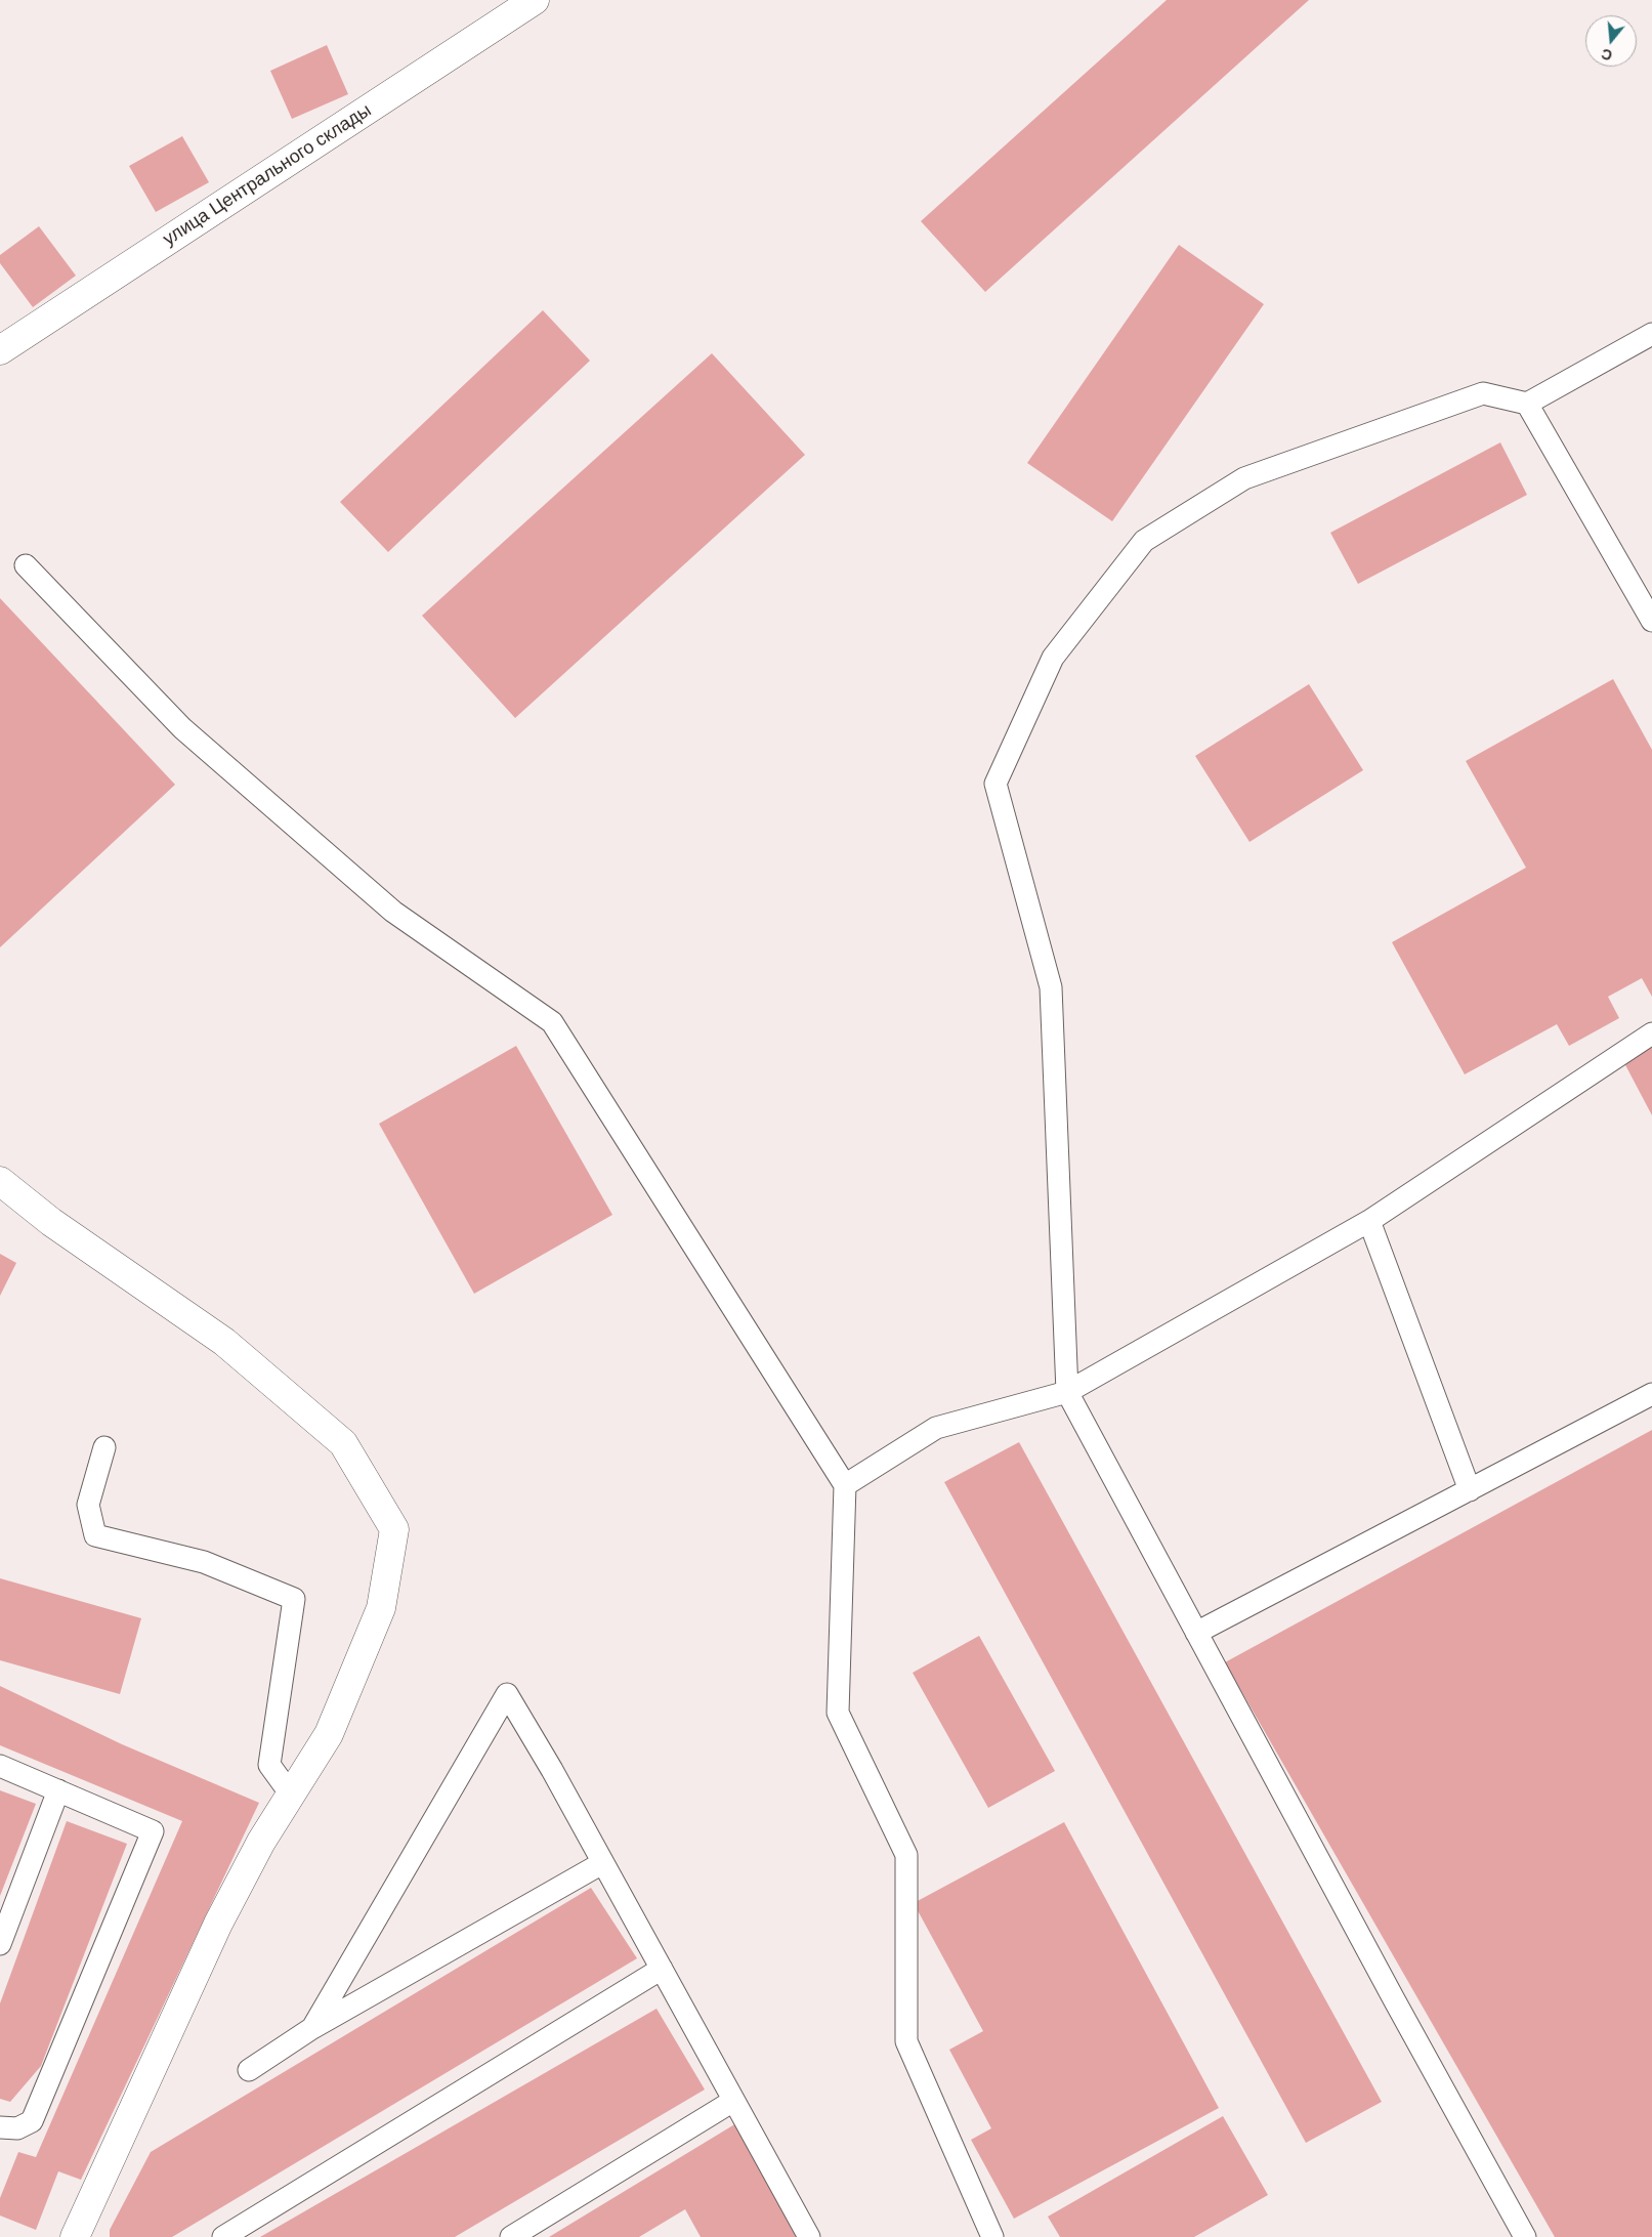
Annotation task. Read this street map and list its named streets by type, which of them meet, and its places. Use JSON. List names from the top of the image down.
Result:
{
  "streets": {
    "street": ["улица Центрального склады"]
  },
  "north": "bottom"
}
